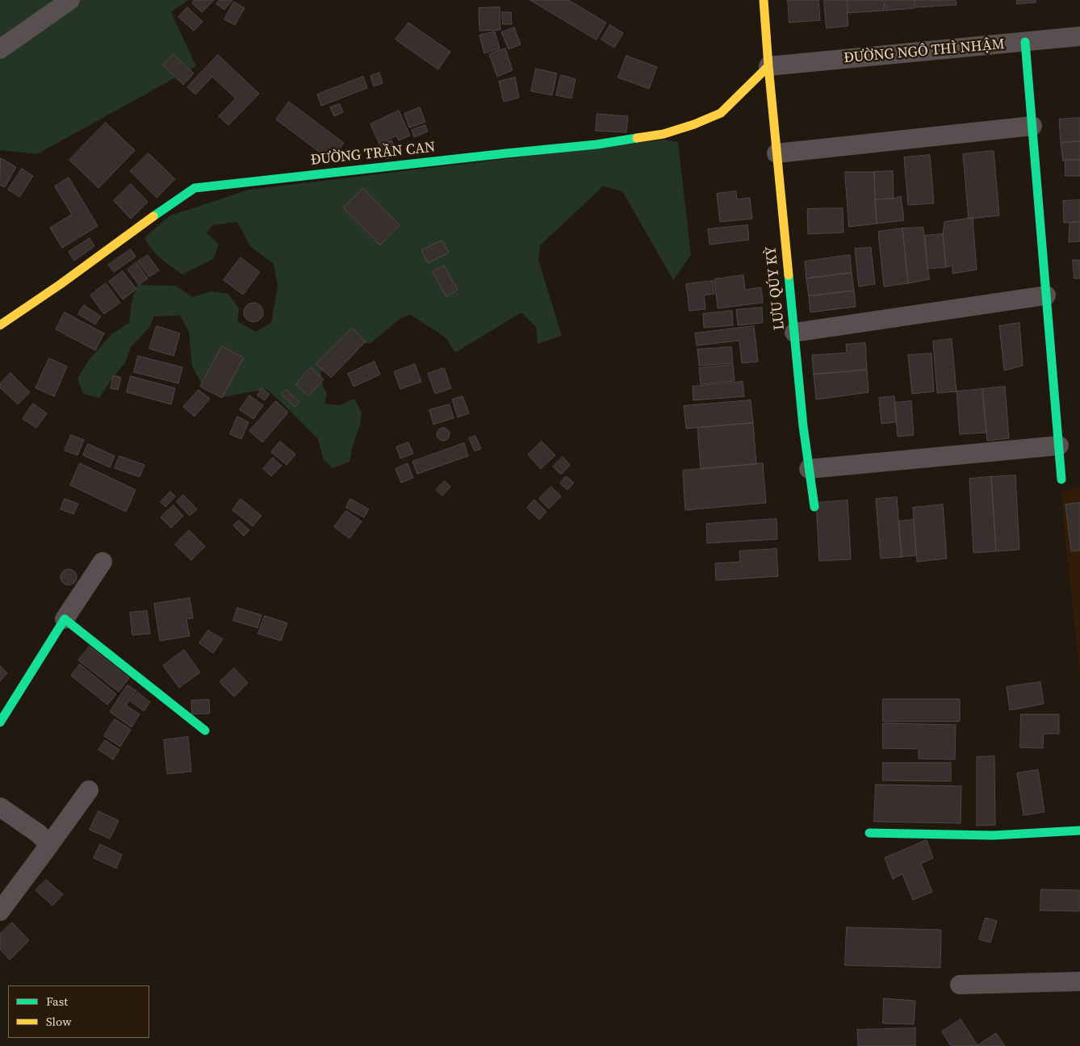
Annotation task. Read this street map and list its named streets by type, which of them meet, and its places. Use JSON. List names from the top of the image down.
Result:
{
  "streets": {
    "street": ["ĐƯỜNG NGÔ THÌ NHẬM", "ĐƯỜNG TRẦN CAN", "LƯU QÚY KỲ"]
  },
  "crossings": [
    ["ĐƯỜNG NGÔ THÌ NHẬM", "ĐƯỜNG TRẦN CAN"],
    ["ĐƯỜNG NGÔ THÌ NHẬM", "LƯU QÚY KỲ"],
    ["ĐƯỜNG TRẦN CAN", "LƯU QÚY KỲ"]
  ],
  "legend": ["Fast", "Slow"]
}
